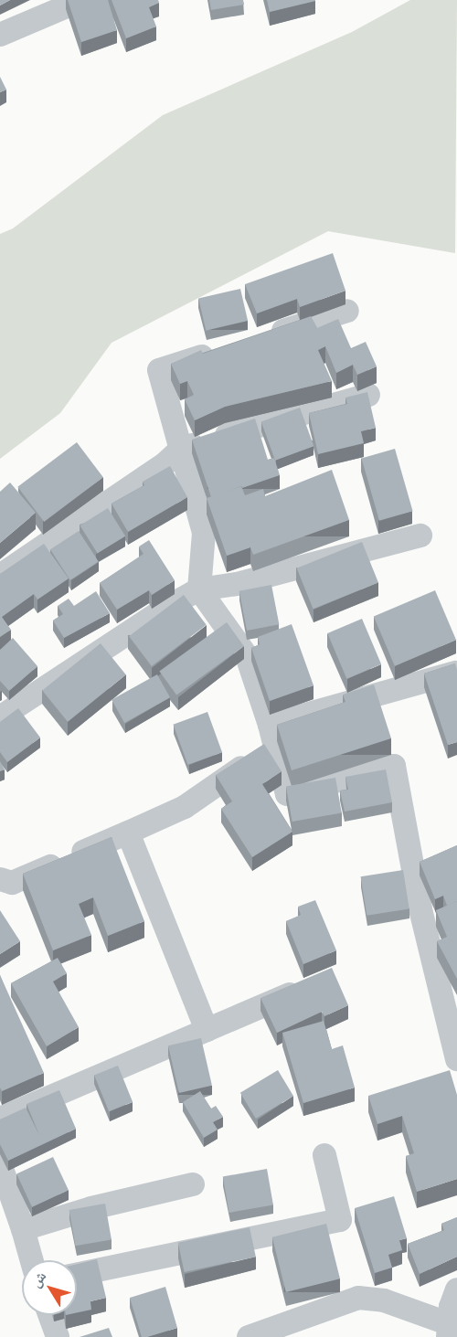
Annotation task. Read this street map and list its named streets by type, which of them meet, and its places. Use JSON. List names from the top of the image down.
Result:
{
  "north": "top left"
}
